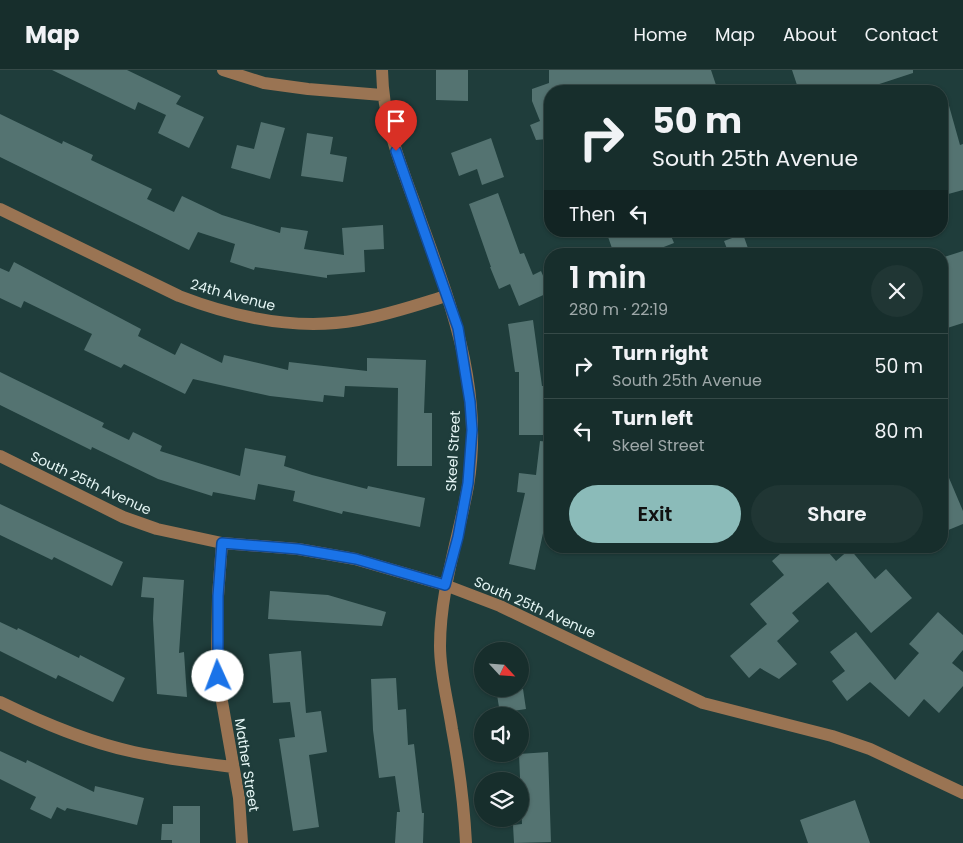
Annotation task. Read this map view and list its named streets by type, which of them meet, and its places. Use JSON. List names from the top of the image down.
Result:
{
  "streets": {
    "street": [
      "24th Avenue",
      "Skeel Street",
      "South 25th Avenue",
      "Mather Street"
    ]
  },
  "crossings": [
    ["24th Avenue", "Skeel Street"],
    ["Skeel Street", "South 25th Avenue"],
    ["South 25th Avenue", "Mather Street"]
  ],
  "north": "bottom right",
  "page": {
    "header": "Map",
    "nav": [
      "Home",
      "Map",
      "About",
      "Contact"
    ],
    "turn": ["50 m", "South 25th Avenue"],
    "then": "Then",
    "heading": ["1 min", "280 m · 22:19"],
    "list": [
      {
        "name": "Turn right",
        "note": "South 25th Avenue",
        "value": "50 m"
      },
      {
        "name": "Turn left",
        "note": "Skeel Street",
        "value": "80 m"
      }
    ],
    "buttons": ["Exit", "Share"]
  }
}
